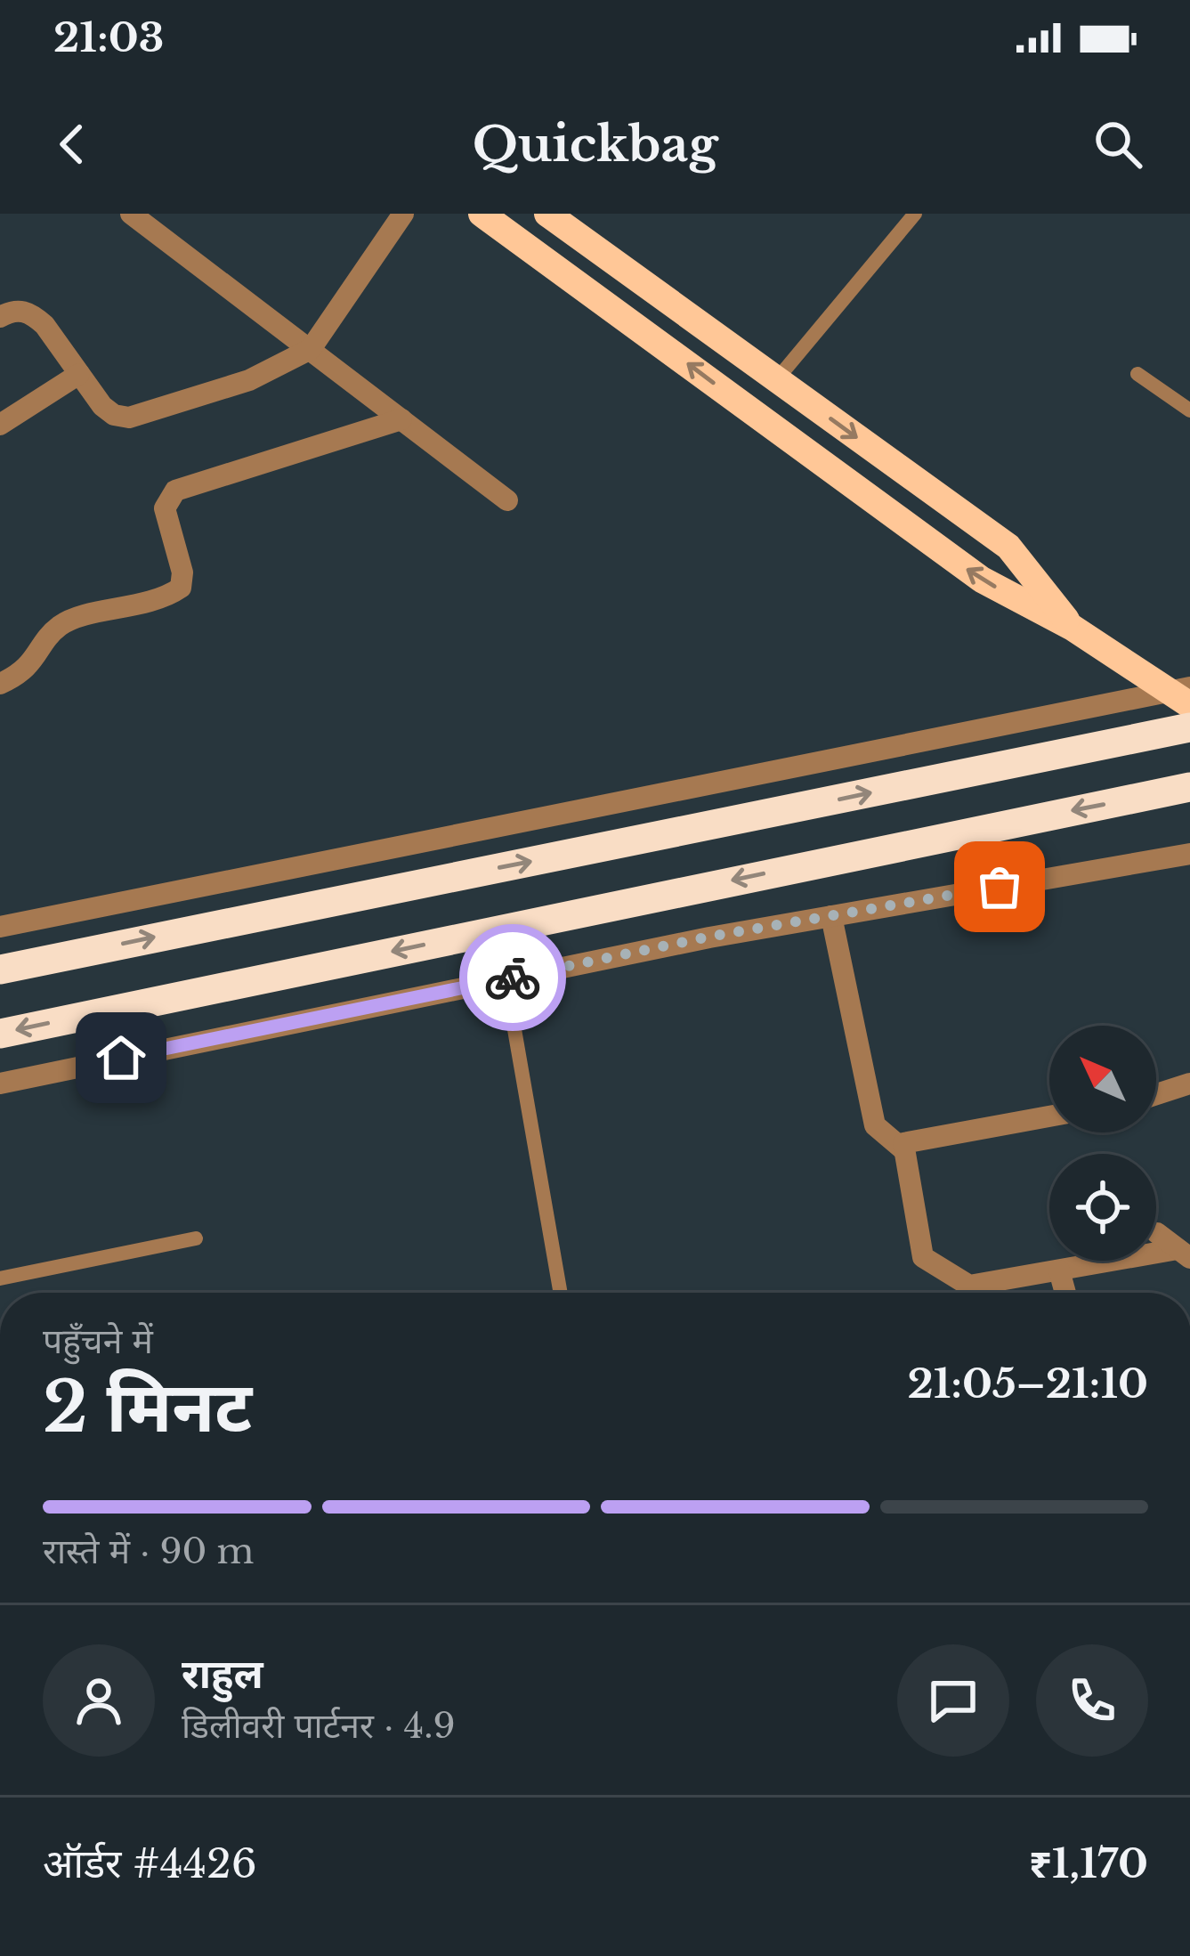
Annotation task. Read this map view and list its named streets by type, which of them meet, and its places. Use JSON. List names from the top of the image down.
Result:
{
  "north": "top left",
  "page": {
    "status": "21:03",
    "header": "Quickbag",
    "heading": ["2 मिनट", "पहुँचने में", "21:05–21:10"],
    "panel": [
      "राहुल",
      "डिलीवरी पार्टनर · 4.9",
      "ऑर्डर #4426",
      "₹1,170"
    ],
    "bar": "रास्ते में · 90 m"
  }
}
